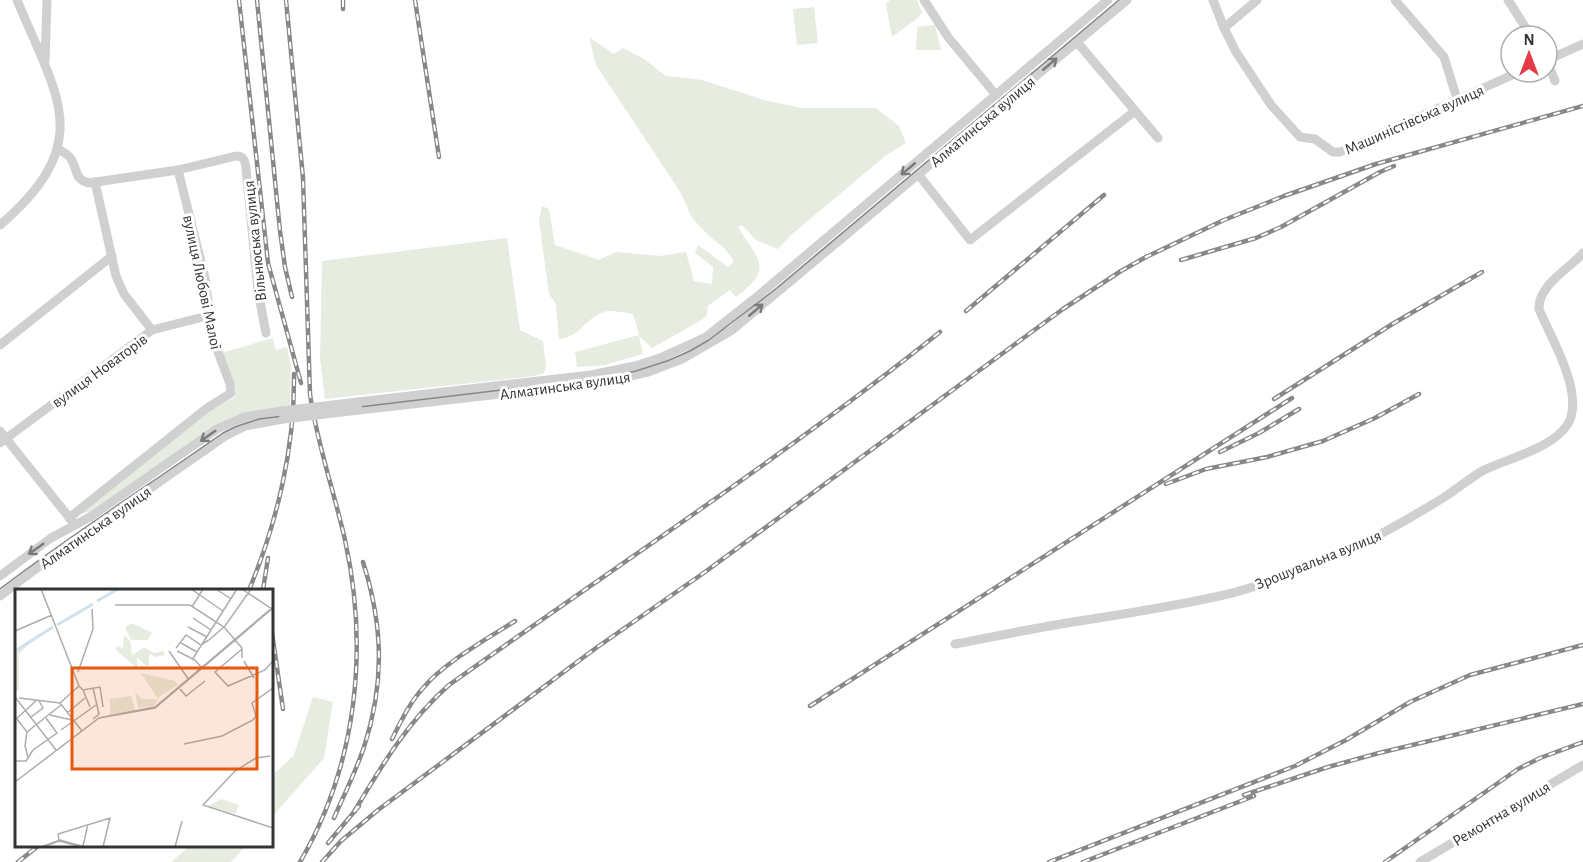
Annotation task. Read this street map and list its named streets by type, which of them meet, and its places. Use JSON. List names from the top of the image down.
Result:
{
  "streets": {
    "street": [
      "Машиністівська вулиця",
      "Алматинська вулиця",
      "Вільнюська вулиця",
      "вулиця Любові Малої",
      "вулиця Новаторів",
      "Зрошувальна вулиця",
      "Ремонтна вулиця"
    ]
  },
  "crossings": [
    ["Алматинська вулиця", "вулиця Любові Малої"],
    ["Вільнюська вулиця", "вулиця Любові Малої"],
    ["вулиця Любові Малої", "вулиця Новаторів"]
  ],
  "north": "top"
}
